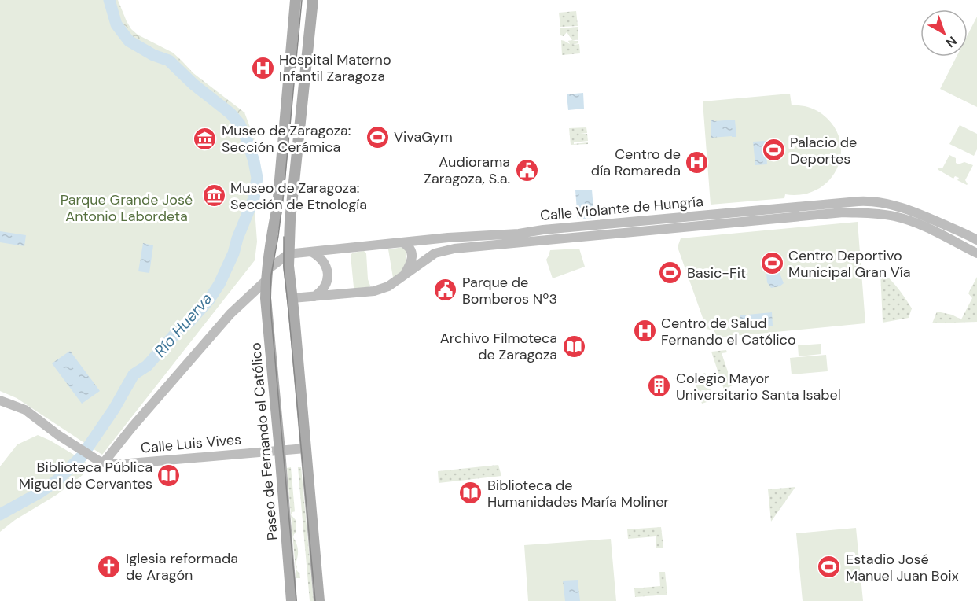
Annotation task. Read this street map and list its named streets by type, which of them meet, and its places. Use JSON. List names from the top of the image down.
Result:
{
  "streets": {
    "main road": ["Calle Violante de Hungría", "Paseo de Fernando el Católico", "Calle Luis Vives"]
  },
  "crossings": [
    ["Calle Violante de Hungría", "Paseo de Fernando el Católico"],
    ["Calle Violante de Hungría", "Calle Luis Vives"],
    ["Paseo de Fernando el Católico", "Calle Luis Vives"]
  ],
  "water": ["Río Huerva"],
  "parks": ["Parque Grande José Antonio Labordeta"],
  "places": {
    "hospital": ["Hospital Materno Infantil Zaragoza", "Centro de día Romareda", "Centro de Salud Fernando el Católico"],
    "sports": [
      "VivaGym",
      "Palacio de Deportes",
      "Centro Deportivo Municipal Gran Vía",
      "Basic-Fit",
      "Estadio José Manuel Juan Boix"
    ],
    "museum": ["Museo de Zaragoza: Sección Cerámica", "Museo de Zaragoza: Sección de Etnología"],
    "public building": ["Audiorama Zaragoza, S.a.", "Parque de Bomberos Nº3"],
    "library": ["Archivo Filmoteca de Zaragoza", "Biblioteca Pública Miguel de Cervantes", "Biblioteca de Humanidades María Moliner"],
    "building": ["Colegio Mayor Universitario Santa Isabel"],
    "church": ["Iglesia reformada de Aragón"]
  },
  "north": "bottom right"
}
